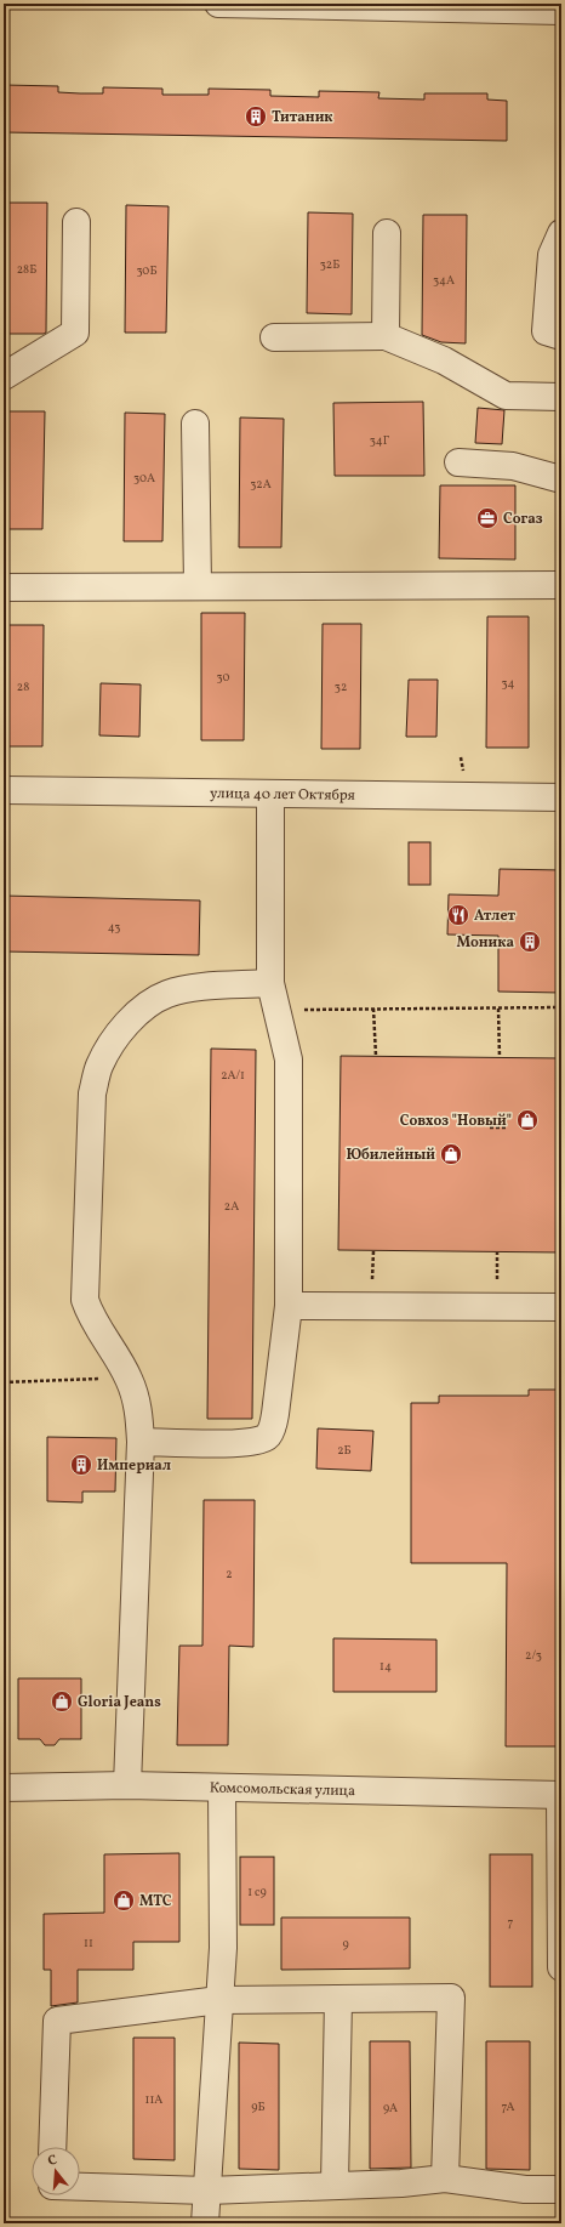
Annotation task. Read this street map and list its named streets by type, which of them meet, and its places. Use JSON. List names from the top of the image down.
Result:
{
  "streets": {
    "street": ["улица 40 лет Октября", "Комсомольская улица"]
  },
  "places": {
    "building": ["Титаник", "Моника", "Империал"],
    "office": ["Согаз"],
    "restaurant": ["Атлет"],
    "shop": [
      "Совхоз \"Новый\"",
      "Юбилейный",
      "Gloria Jeans",
      "МТС"
    ]
  },
  "house_numbers": [
    "32Б",
    "28Б",
    "30Б",
    "34А",
    "34Г",
    "30А",
    "32А",
    "30",
    "34",
    "28",
    "32",
    "43",
    "2А/1",
    "2А",
    "2Б",
    "2",
    "2/3",
    "14",
    "1 с9",
    "7",
    "11",
    "9",
    "11А",
    "9Б",
    "7А",
    "9А"
  ],
  "north": "top"
}
